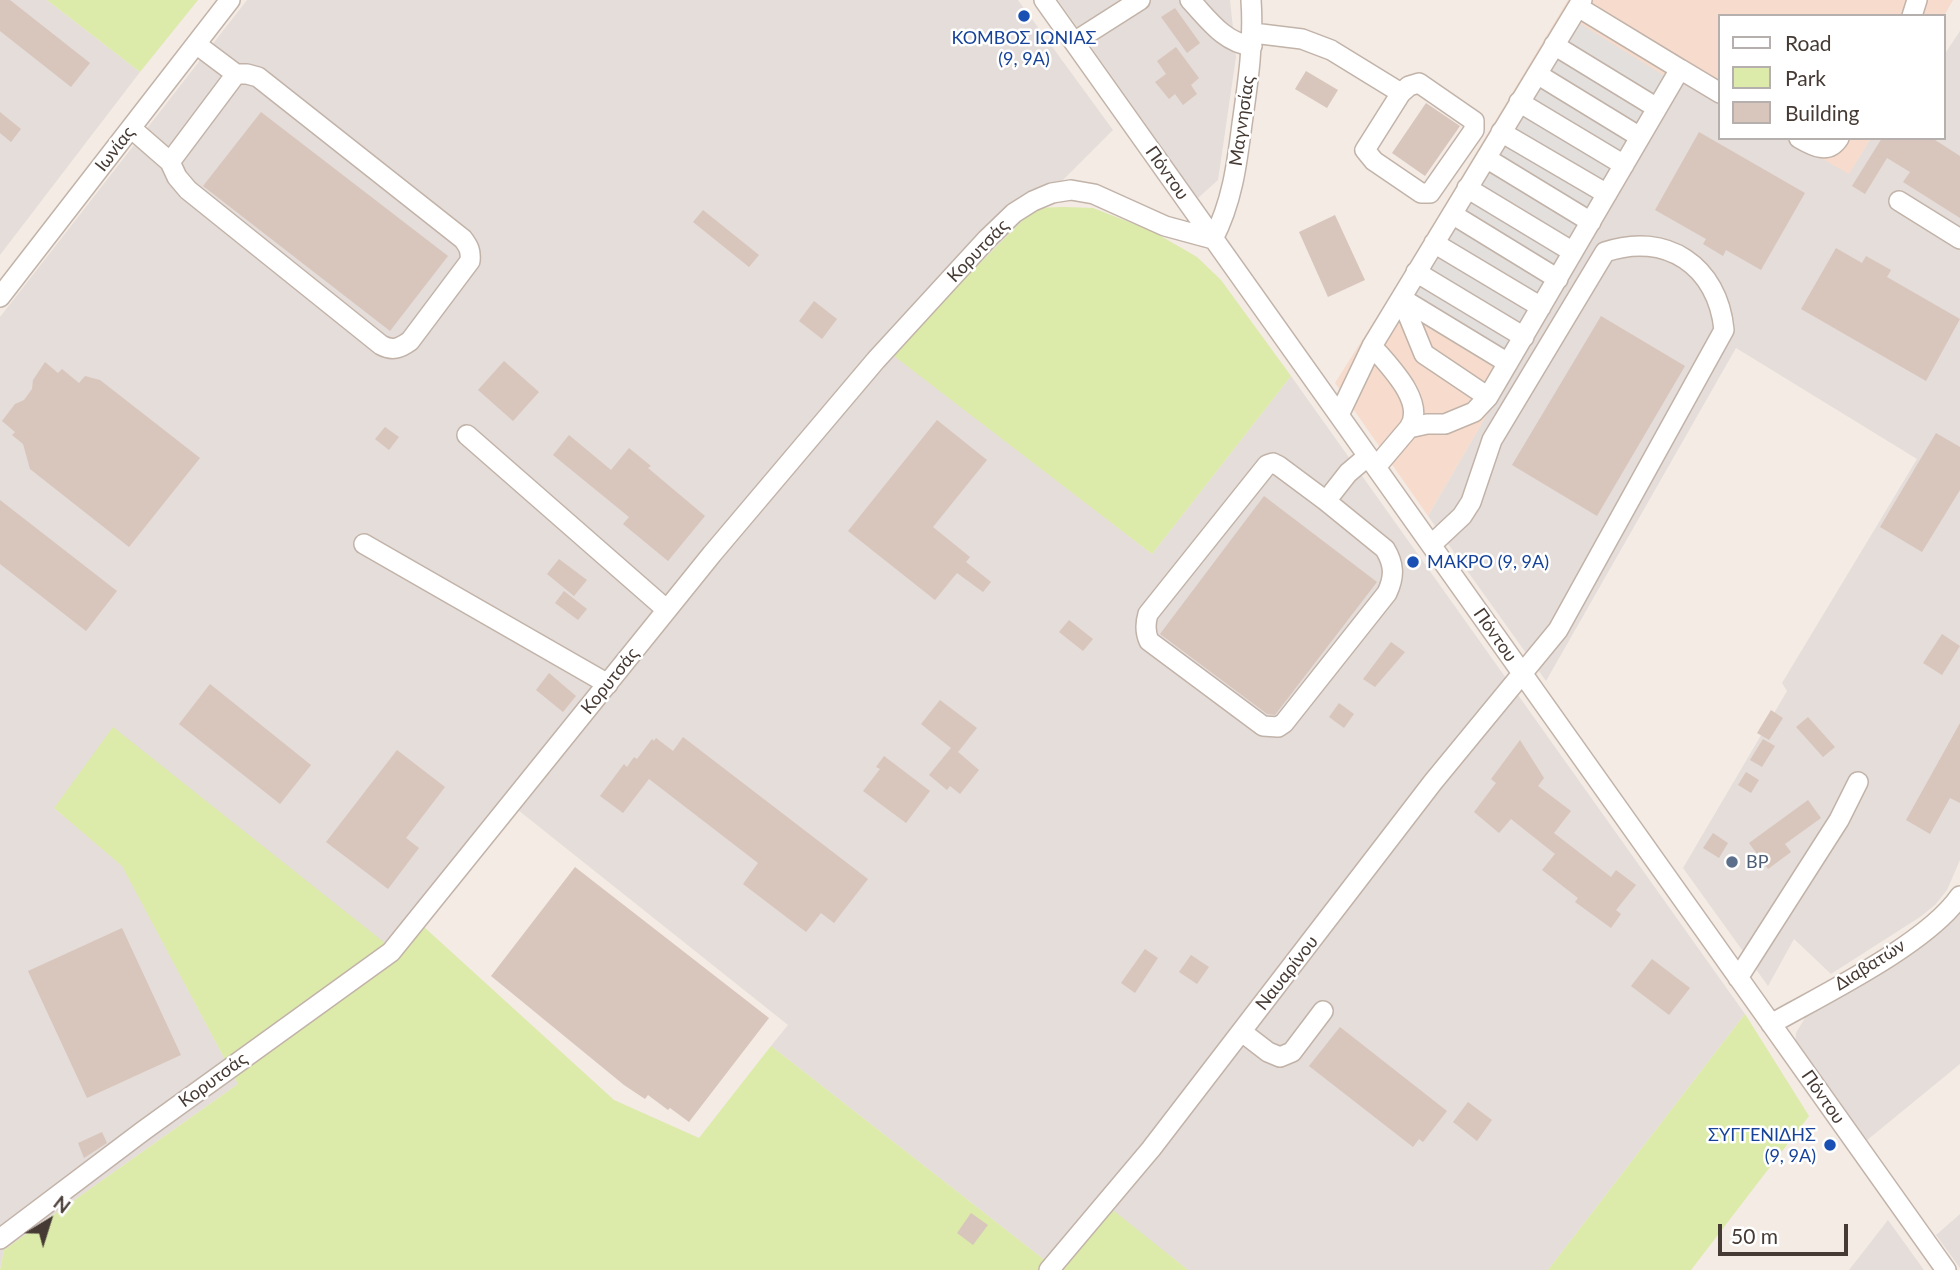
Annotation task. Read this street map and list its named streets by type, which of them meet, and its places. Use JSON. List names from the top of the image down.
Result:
{
  "streets": {
    "street": [
      "Μαγνησίας",
      "Ιωνίας",
      "Πόντου",
      "Κορυτσάς",
      "Διαβατών",
      "Ναυαρίνου"
    ]
  },
  "crossings": [
    ["Μαγνησίας", "Πόντου"],
    ["Μαγνησίας", "Κορυτσάς"],
    ["Πόντου", "Κορυτσάς"],
    ["Πόντου", "Διαβατών"],
    ["Πόντου", "Ναυαρίνου"]
  ],
  "places": [
    "ΚΟΜΒΟΣ ΙΩΝΙΑΣ (9, 9Α)",
    "ΜΑΚΡΟ (9, 9Α)",
    "BP",
    "ΣΥΓΓΕΝΙΔΗΣ (9, 9Α)"
  ],
  "legend": ["Road", "Park", "Building"],
  "scale_bar": "50 m",
  "north": "top right"
}
